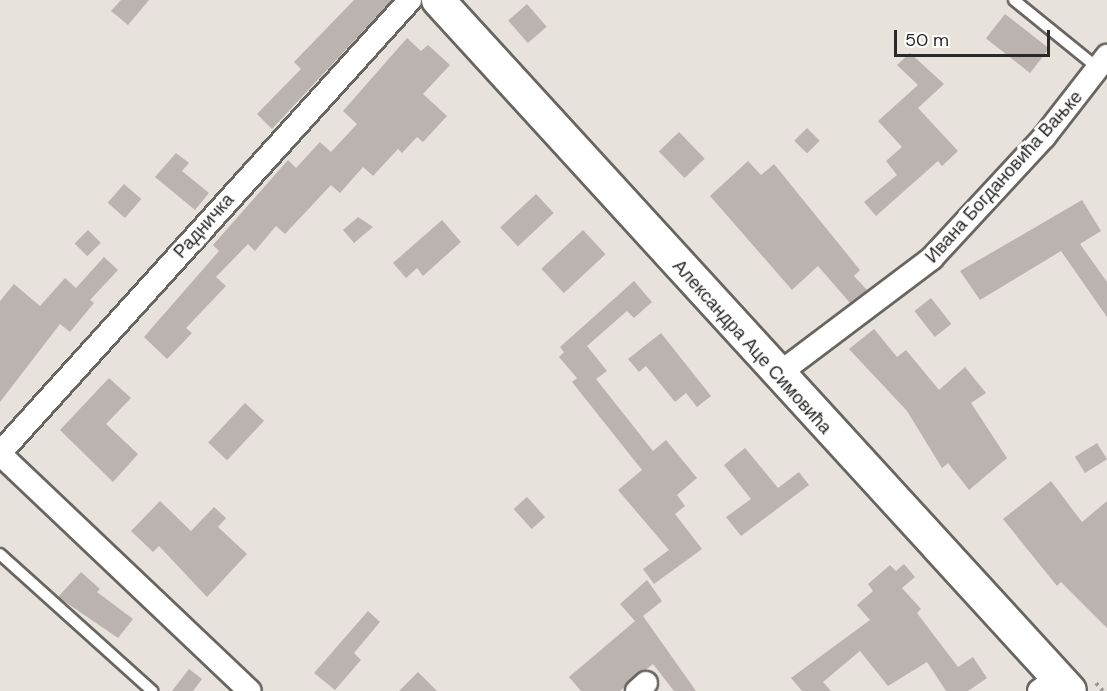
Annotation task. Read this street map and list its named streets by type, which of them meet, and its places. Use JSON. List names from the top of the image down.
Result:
{
  "streets": {
    "street": ["Ивана Богдановића Вањке", "Радничка", "Александра Аце Симовића"]
  },
  "crossings": [
    ["Ивана Богдановића Вањке", "Александра Аце Симовића"]
  ],
  "scale_bar": "50 m"
}
